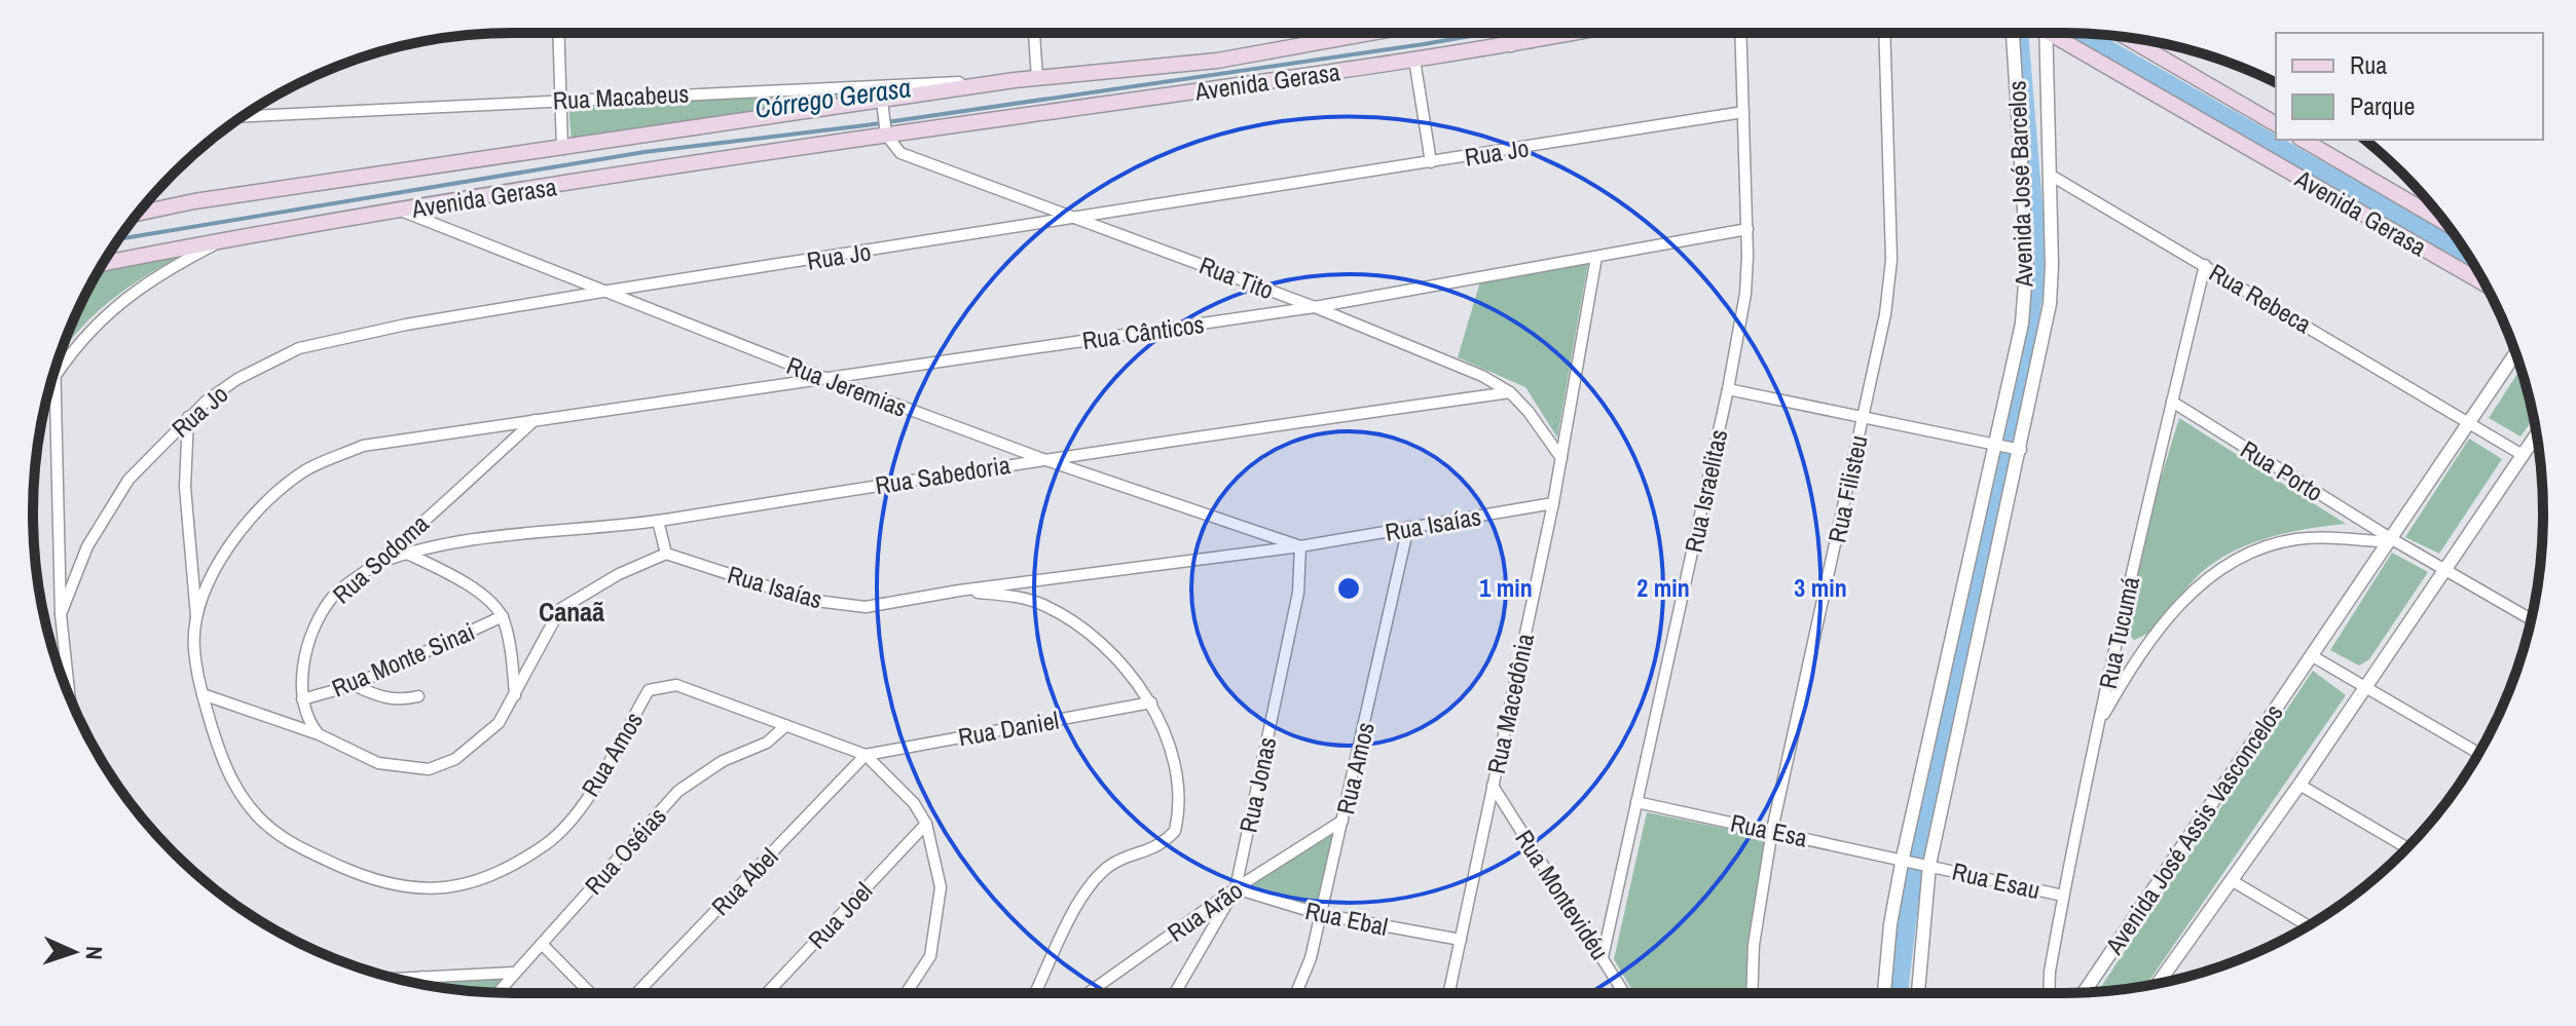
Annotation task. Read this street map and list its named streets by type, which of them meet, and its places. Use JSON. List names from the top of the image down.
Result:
{
  "streets": {
    "main road": ["Avenida Gerasa"],
    "street": [
      "Rua Macabeus",
      "Rua Jo",
      "Avenida José Barcelos",
      "Rua Tito",
      "Rua Rebeca",
      "Rua Cânticos",
      "Rua Jeremias",
      "Rua Porto",
      "Rua Sabedoria",
      "Rua Filisteu",
      "Rua Israelitas",
      "Rua Isaías",
      "Rua Sodoma",
      "Rua Tucumá",
      "Rua Monte Sinai",
      "Rua Macedônia",
      "Rua Daniel",
      "Rua Amos",
      "Rua Jonas",
      "Avenida José Assis Vasconcelos",
      "Rua Esa",
      "Rua Oséias",
      "Rua Esau",
      "Rua Abel",
      "Rua Montevidéu",
      "Rua Arão",
      "Rua Joel",
      "Rua Ebal"
    ]
  },
  "crossings": [
    ["Avenida Gerasa", "Rua Macabeus"],
    ["Avenida Gerasa", "Rua Tito"],
    ["Avenida Gerasa", "Rua Jeremias"],
    ["Rua Jo", "Rua Tito"],
    ["Rua Jo", "Rua Jeremias"],
    ["Rua Jo", "Rua Israelitas"],
    ["Rua Jo", "Rua Amos"],
    ["Avenida José Barcelos", "Rua Rebeca"],
    ["Avenida José Barcelos", "Rua Esa"],
    ["Avenida José Barcelos", "Rua Esau"],
    ["Rua Tito", "Rua Cânticos"],
    ["Rua Tito", "Rua Sabedoria"],
    ["Rua Tito", "Rua Macedônia"],
    ["Rua Rebeca", "Rua Tucumá"],
    ["Rua Rebeca", "Avenida José Assis Vasconcelos"],
    ["Rua Cânticos", "Rua Jeremias"],
    ["Rua Cânticos", "Rua Israelitas"],
    ["Rua Cânticos", "Rua Sodoma"],
    ["Rua Cânticos", "Rua Macedônia"],
    ["Rua Cânticos", "Rua Amos"],
    ["Rua Jeremias", "Rua Sabedoria"],
    ["Rua Jeremias", "Rua Isaías"],
    ["Rua Jeremias", "Rua Jonas"],
    ["Rua Porto", "Rua Tucumá"],
    ["Rua Porto", "Avenida José Assis Vasconcelos"],
    ["Rua Sabedoria", "Rua Sodoma"],
    ["Rua Filisteu", "Rua Esa"],
    ["Rua Israelitas", "Rua Esa"],
    ["Rua Israelitas", "Rua Montevidéu"],
    ["Rua Isaías", "Rua Macedônia"],
    ["Rua Isaías", "Rua Amos"],
    ["Rua Isaías", "Rua Jonas"],
    ["Rua Sodoma", "Rua Monte Sinai"],
    ["Rua Sodoma", "Rua Amos"],
    ["Rua Tucumá", "Rua Esau"],
    ["Rua Macedônia", "Rua Montevidéu"],
    ["Rua Macedônia", "Rua Ebal"],
    ["Rua Daniel", "Rua Amos"],
    ["Rua Daniel", "Rua Abel"],
    ["Rua Amos", "Rua Oséias"],
    ["Rua Amos", "Rua Abel"],
    ["Rua Amos", "Rua Arão"],
    ["Rua Amos", "Rua Joel"],
    ["Rua Amos", "Rua Ebal"],
    ["Rua Jonas", "Rua Arão"],
    ["Rua Jonas", "Rua Ebal"],
    ["Rua Arão", "Rua Ebal"]
  ],
  "districts": ["Canaã"],
  "water": ["Córrego Gerasa"],
  "legend": ["Rua", "Parque"],
  "north": "right",
  "rings": ["1 min", "2 min", "3 min"]
}
